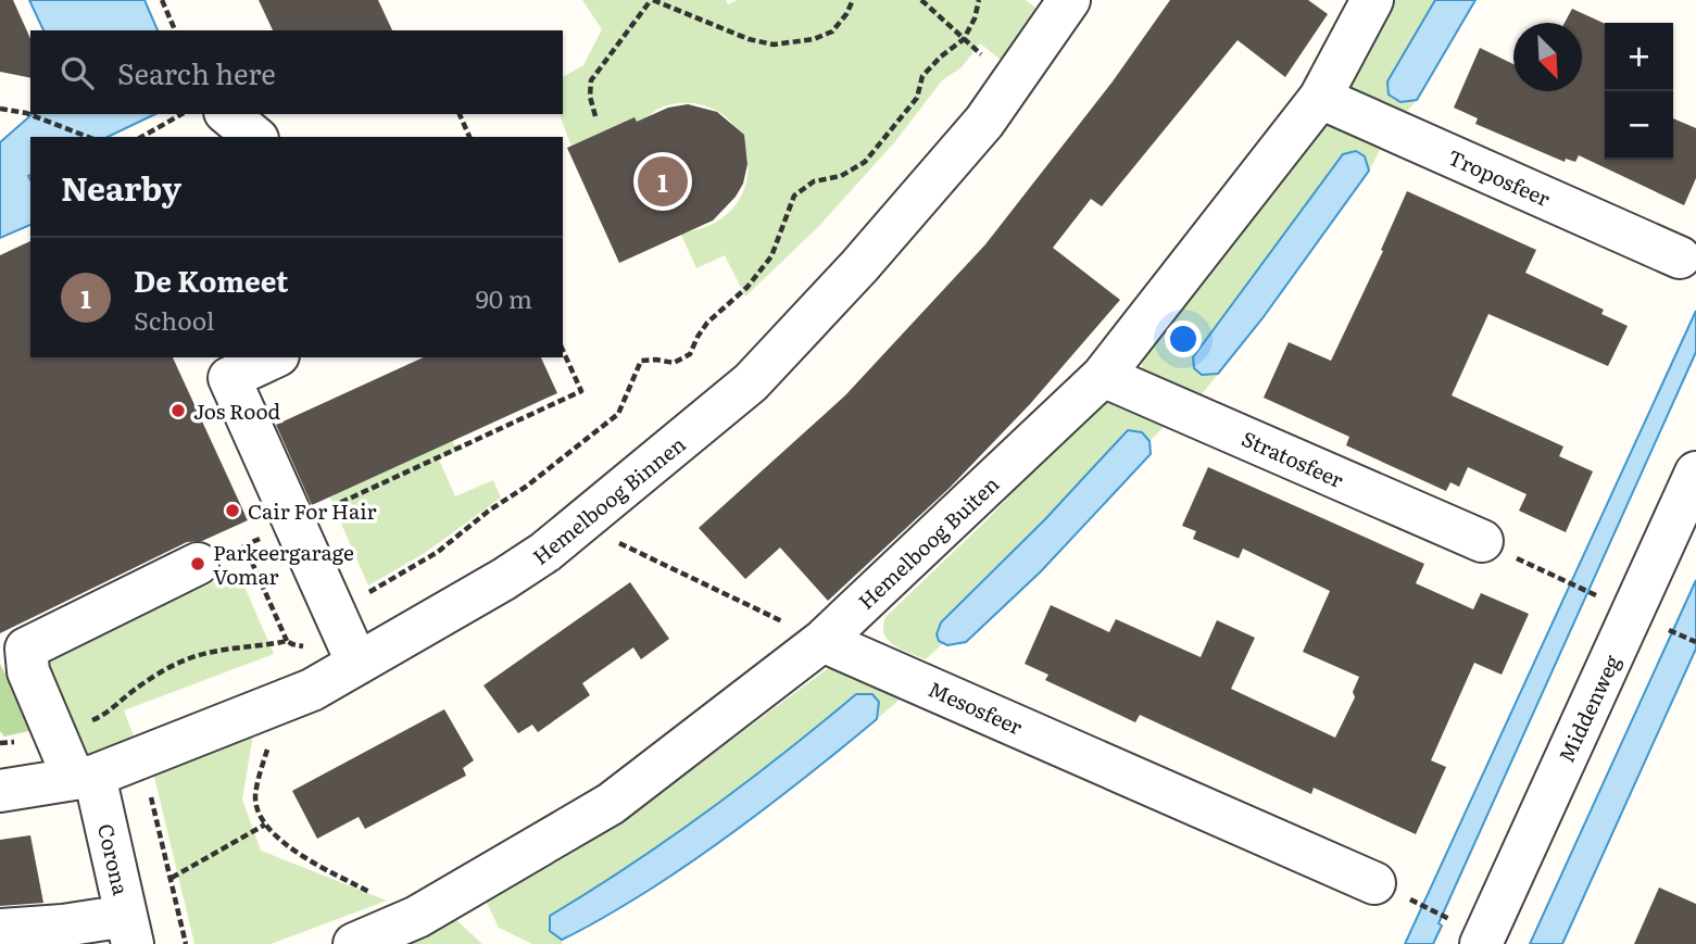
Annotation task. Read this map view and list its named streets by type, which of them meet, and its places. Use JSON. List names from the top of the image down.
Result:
{
  "streets": {
    "street": [
      "Troposfeer",
      "Stratosfeer",
      "Hemelboog Binnen",
      "Hemelboog Buiten",
      "Mesosfeer",
      "Middenweg",
      "Corona"
    ]
  },
  "crossings": [
    ["Troposfeer", "Hemelboog Buiten"],
    ["Stratosfeer", "Hemelboog Buiten"],
    ["Hemelboog Binnen", "Corona"],
    ["Hemelboog Buiten", "Mesosfeer"]
  ],
  "places": ["Jos Rood", "Cair For Hair", "Parkeergarage Vomar"],
  "north": "bottom right",
  "page": {
    "map_buttons": ["+", "−"],
    "search": "Search here",
    "heading": "Nearby",
    "pins": "1",
    "list": [
      {
        "mark": "1",
        "name": "De Komeet",
        "note": "School",
        "value": "90 m"
      }
    ]
  }
}
